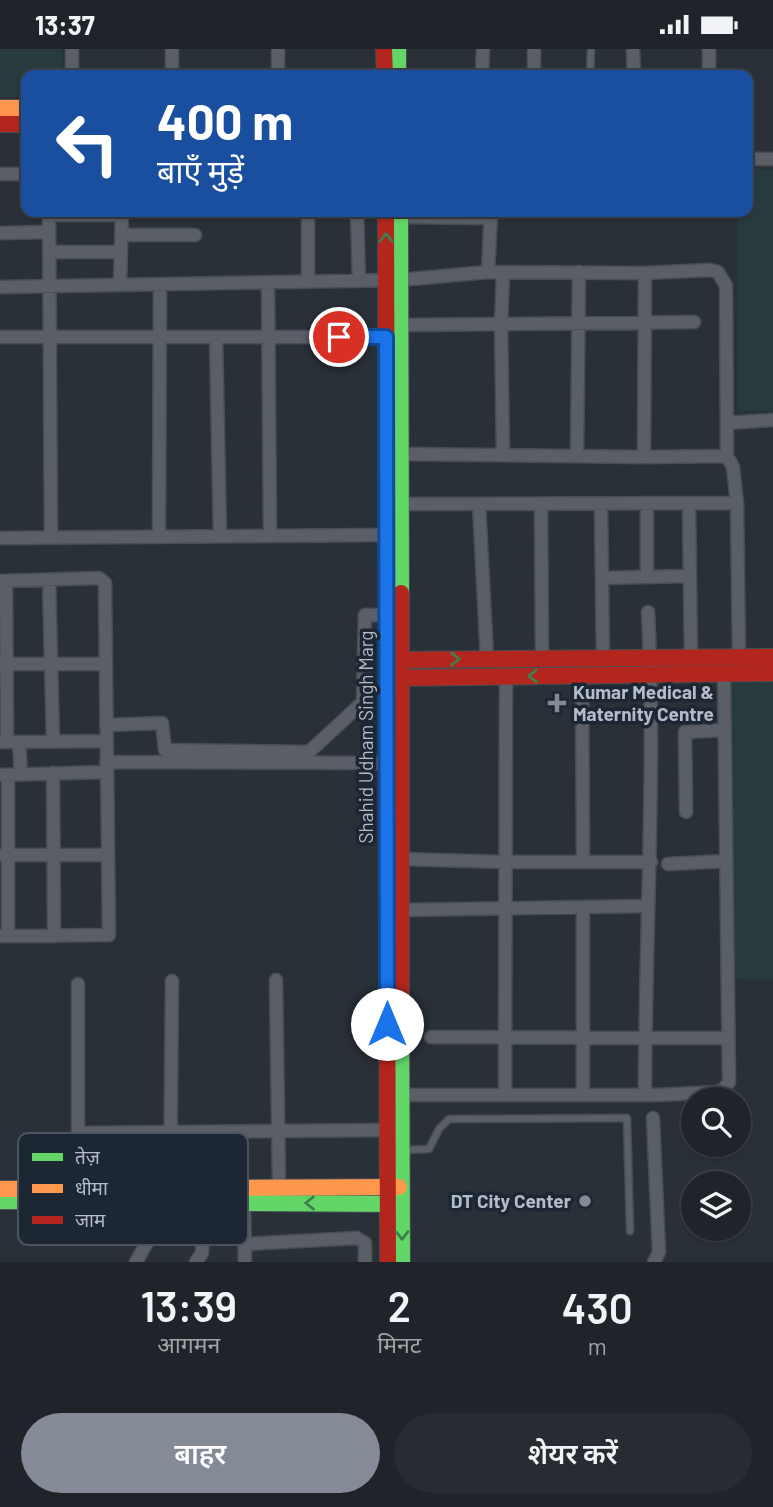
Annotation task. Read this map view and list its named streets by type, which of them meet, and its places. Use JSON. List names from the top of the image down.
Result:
{
  "streets": {
    "street": ["Shahid Udham Singh Marg"]
  },
  "places": {
    "health": ["Kumar Medical & Maternity Centre"],
    "other": ["DT City Center"]
  },
  "legend": ["तेज़", "धीमा", "जाम"],
  "page": {
    "status": "13:37",
    "turn": ["400 m", "बाएँ मुड़ें"],
    "eta": [
      "13:39",
      "आगमन",
      "2",
      "मिनट",
      "430",
      "m"
    ],
    "buttons": ["बाहर", "शेयर करें"]
  }
}
